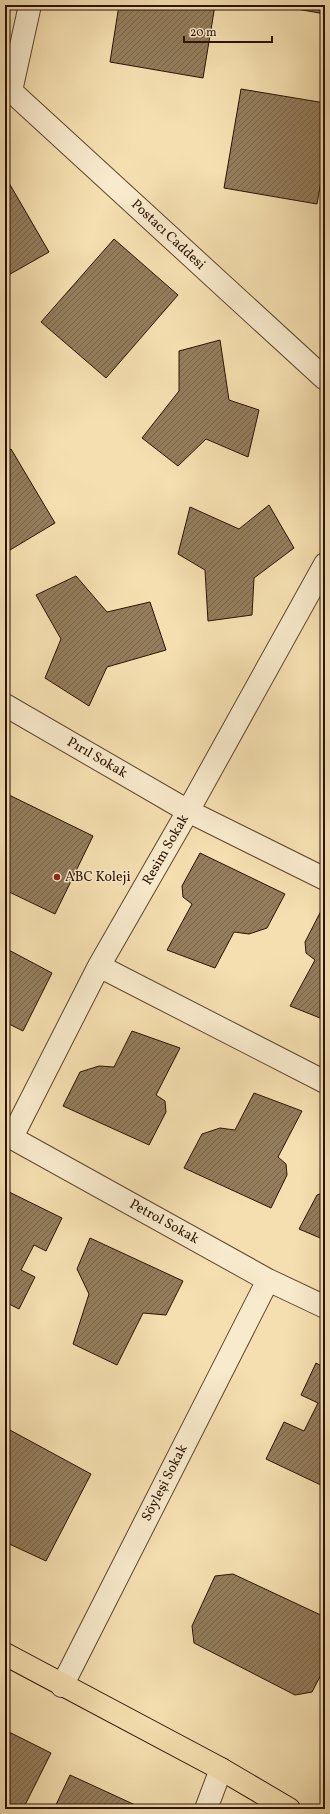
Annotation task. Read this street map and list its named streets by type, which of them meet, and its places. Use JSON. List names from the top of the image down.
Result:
{
  "streets": {
    "street": [
      "Postacı Caddesi",
      "Pırıl Sokak",
      "Resim Sokak",
      "Petrol Sokak",
      "Söyleşi Sokak"
    ]
  },
  "crossings": [
    ["Pırıl Sokak", "Resim Sokak"],
    ["Resim Sokak", "Petrol Sokak"],
    ["Petrol Sokak", "Söyleşi Sokak"]
  ],
  "places": ["ABC Koleji"],
  "scale_bar": "20 m"
}
